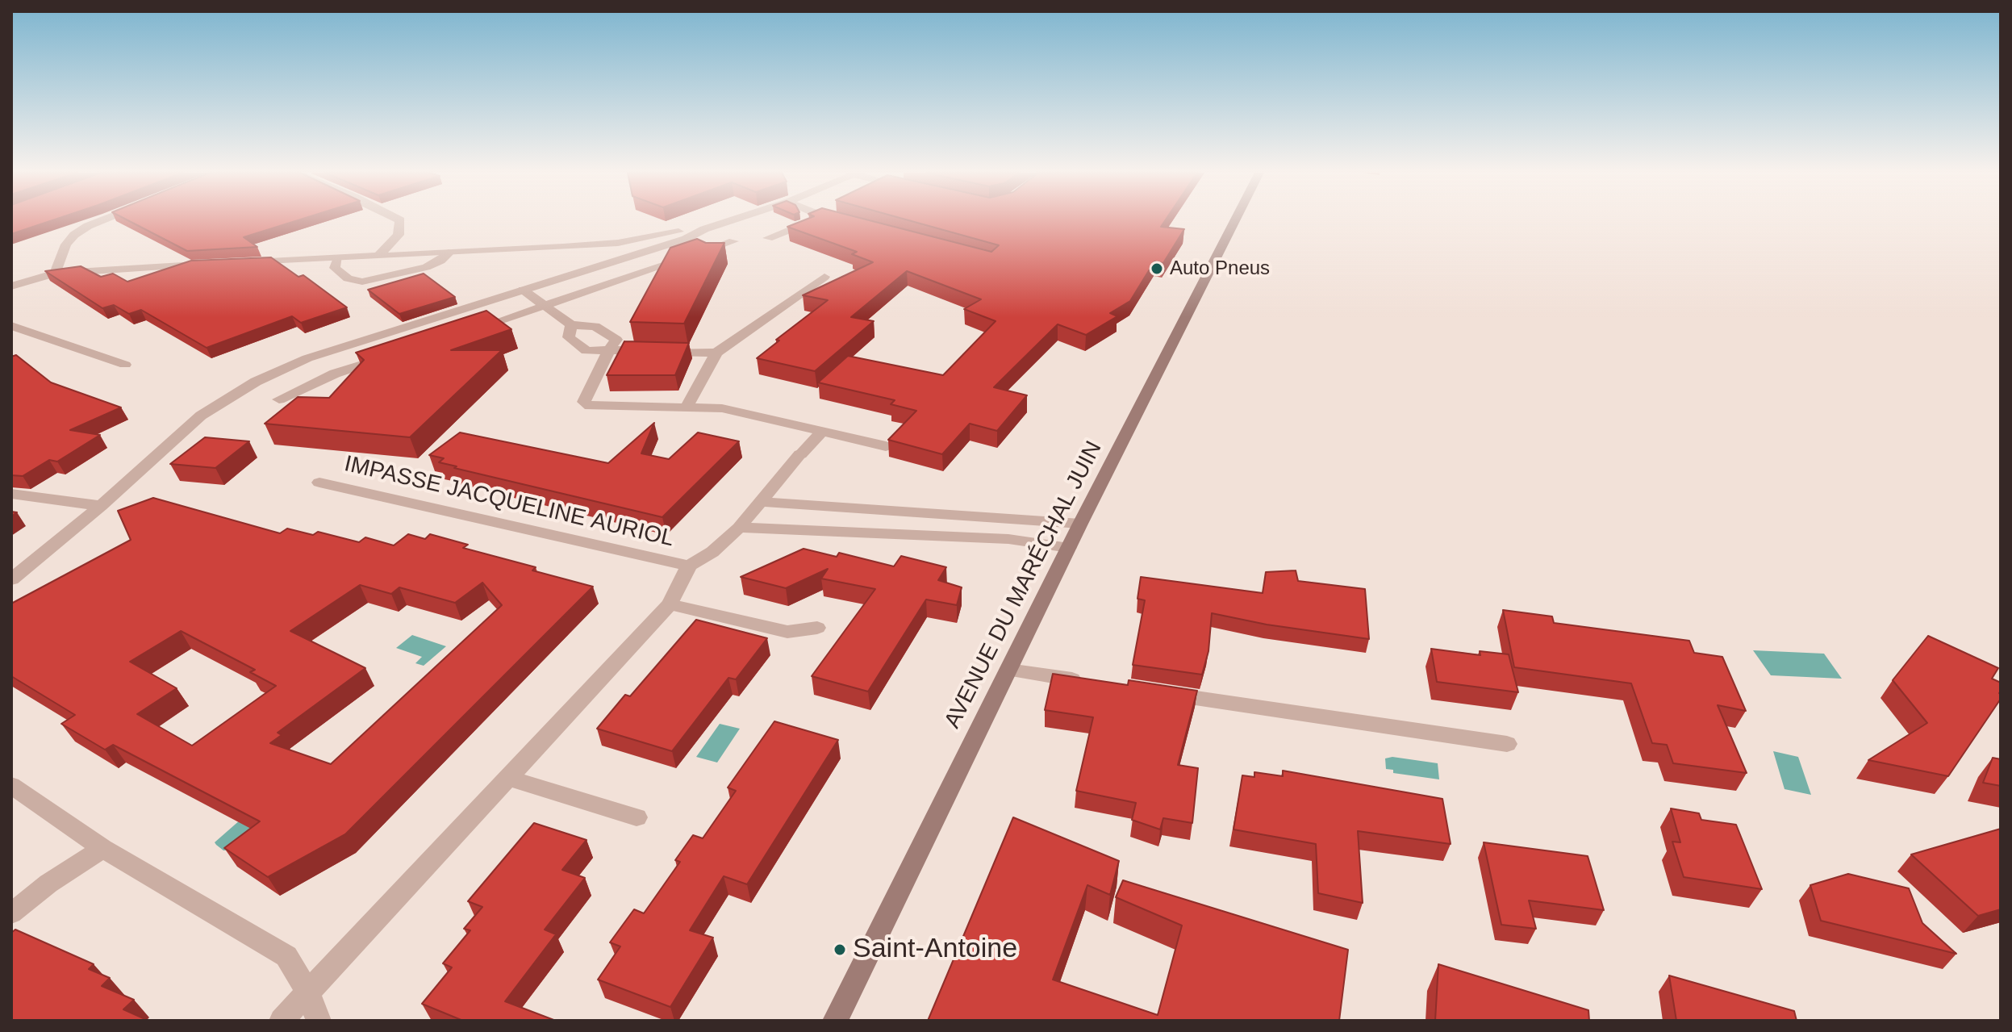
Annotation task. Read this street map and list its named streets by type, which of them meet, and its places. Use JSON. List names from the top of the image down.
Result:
{
  "streets": {
    "main road": ["AVENUE DU MARÉCHAL JUIN"],
    "street": ["IMPASSE JACQUELINE AURIOL"]
  },
  "places": ["Auto Pneus", "Saint-Antoine"]
}
